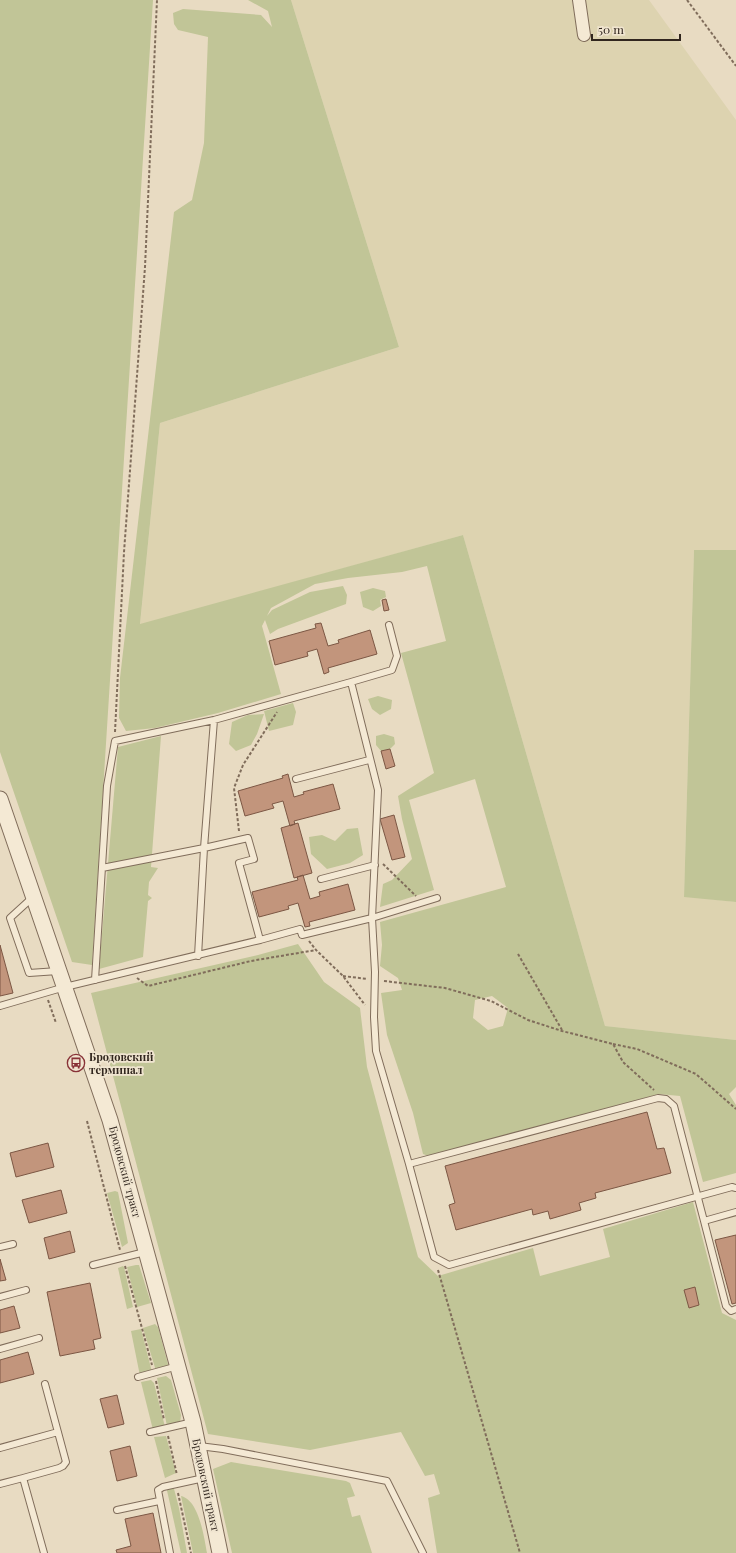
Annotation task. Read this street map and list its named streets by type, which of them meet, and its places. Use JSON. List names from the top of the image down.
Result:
{
  "streets": {
    "street": ["Бродовский тракт"]
  },
  "places": {
    "bus stop": ["Бродовский терминал"]
  },
  "scale_bar": "50 m"
}
